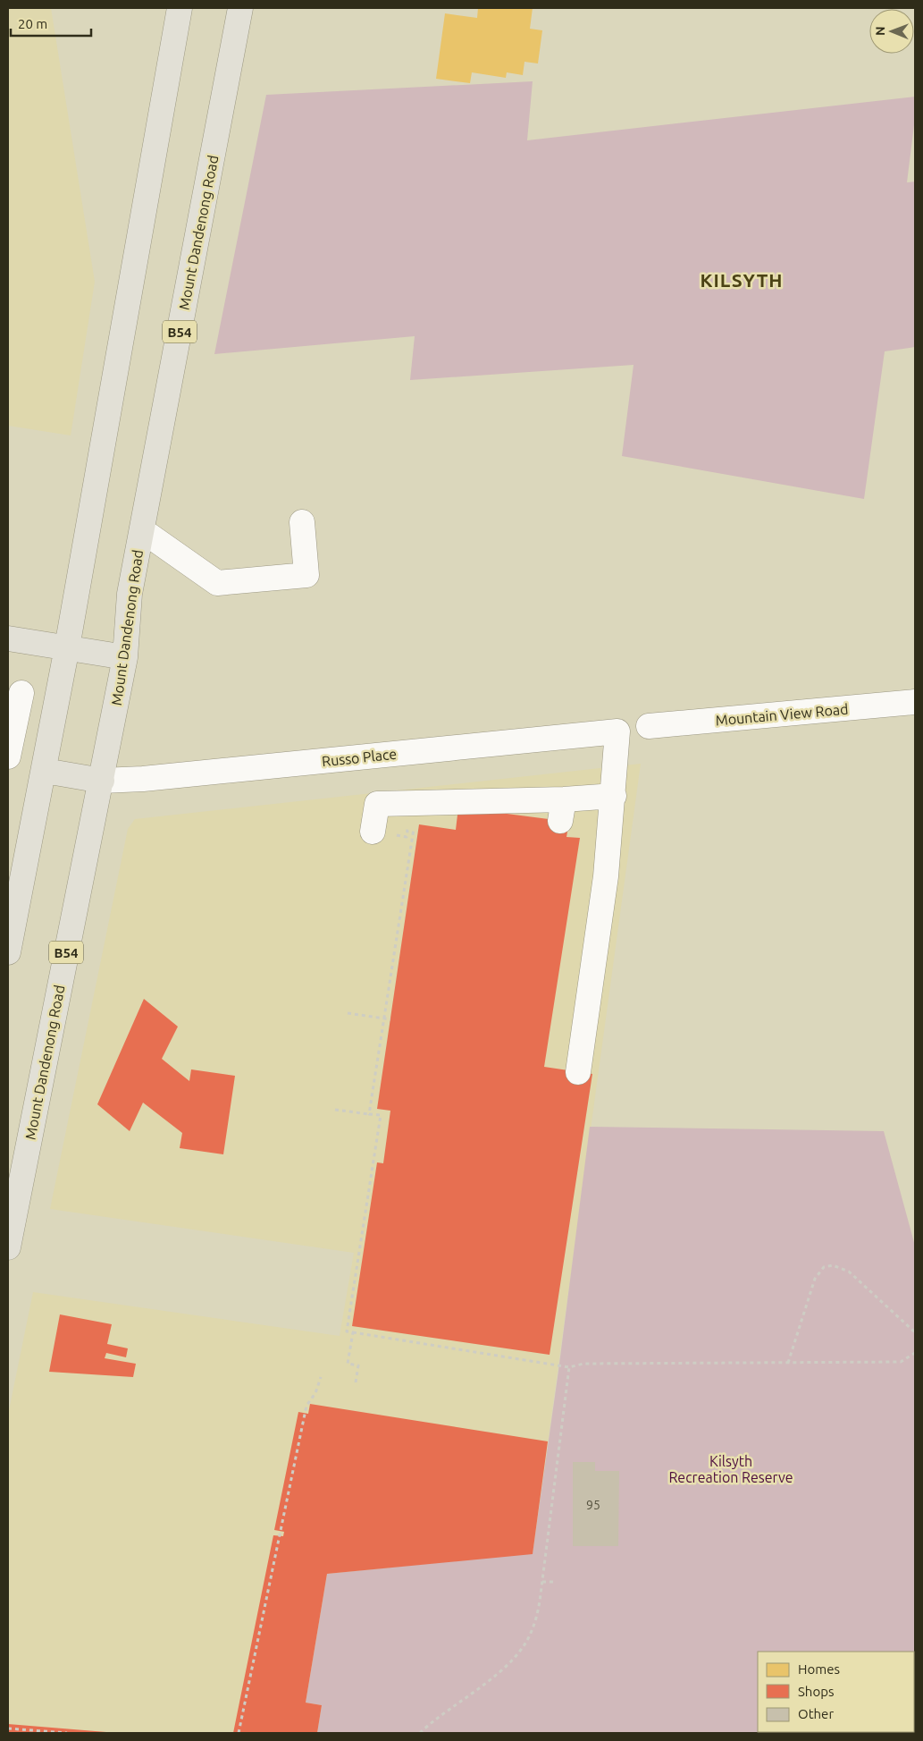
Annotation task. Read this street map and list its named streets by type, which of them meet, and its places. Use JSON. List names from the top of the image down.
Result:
{
  "streets": {
    "main road": ["Mount Dandenong Road", "B54"],
    "street": ["Mountain View Road", "Russo Place"]
  },
  "crossings": [
    ["Mount Dandenong Road", "Russo Place"]
  ],
  "districts": ["KILSYTH"],
  "parks": ["Kilsyth Recreation Reserve"],
  "house_numbers": ["95"],
  "legend": ["Homes", "Shops", "Other"],
  "scale_bar": "20 m",
  "north": "left"
}
